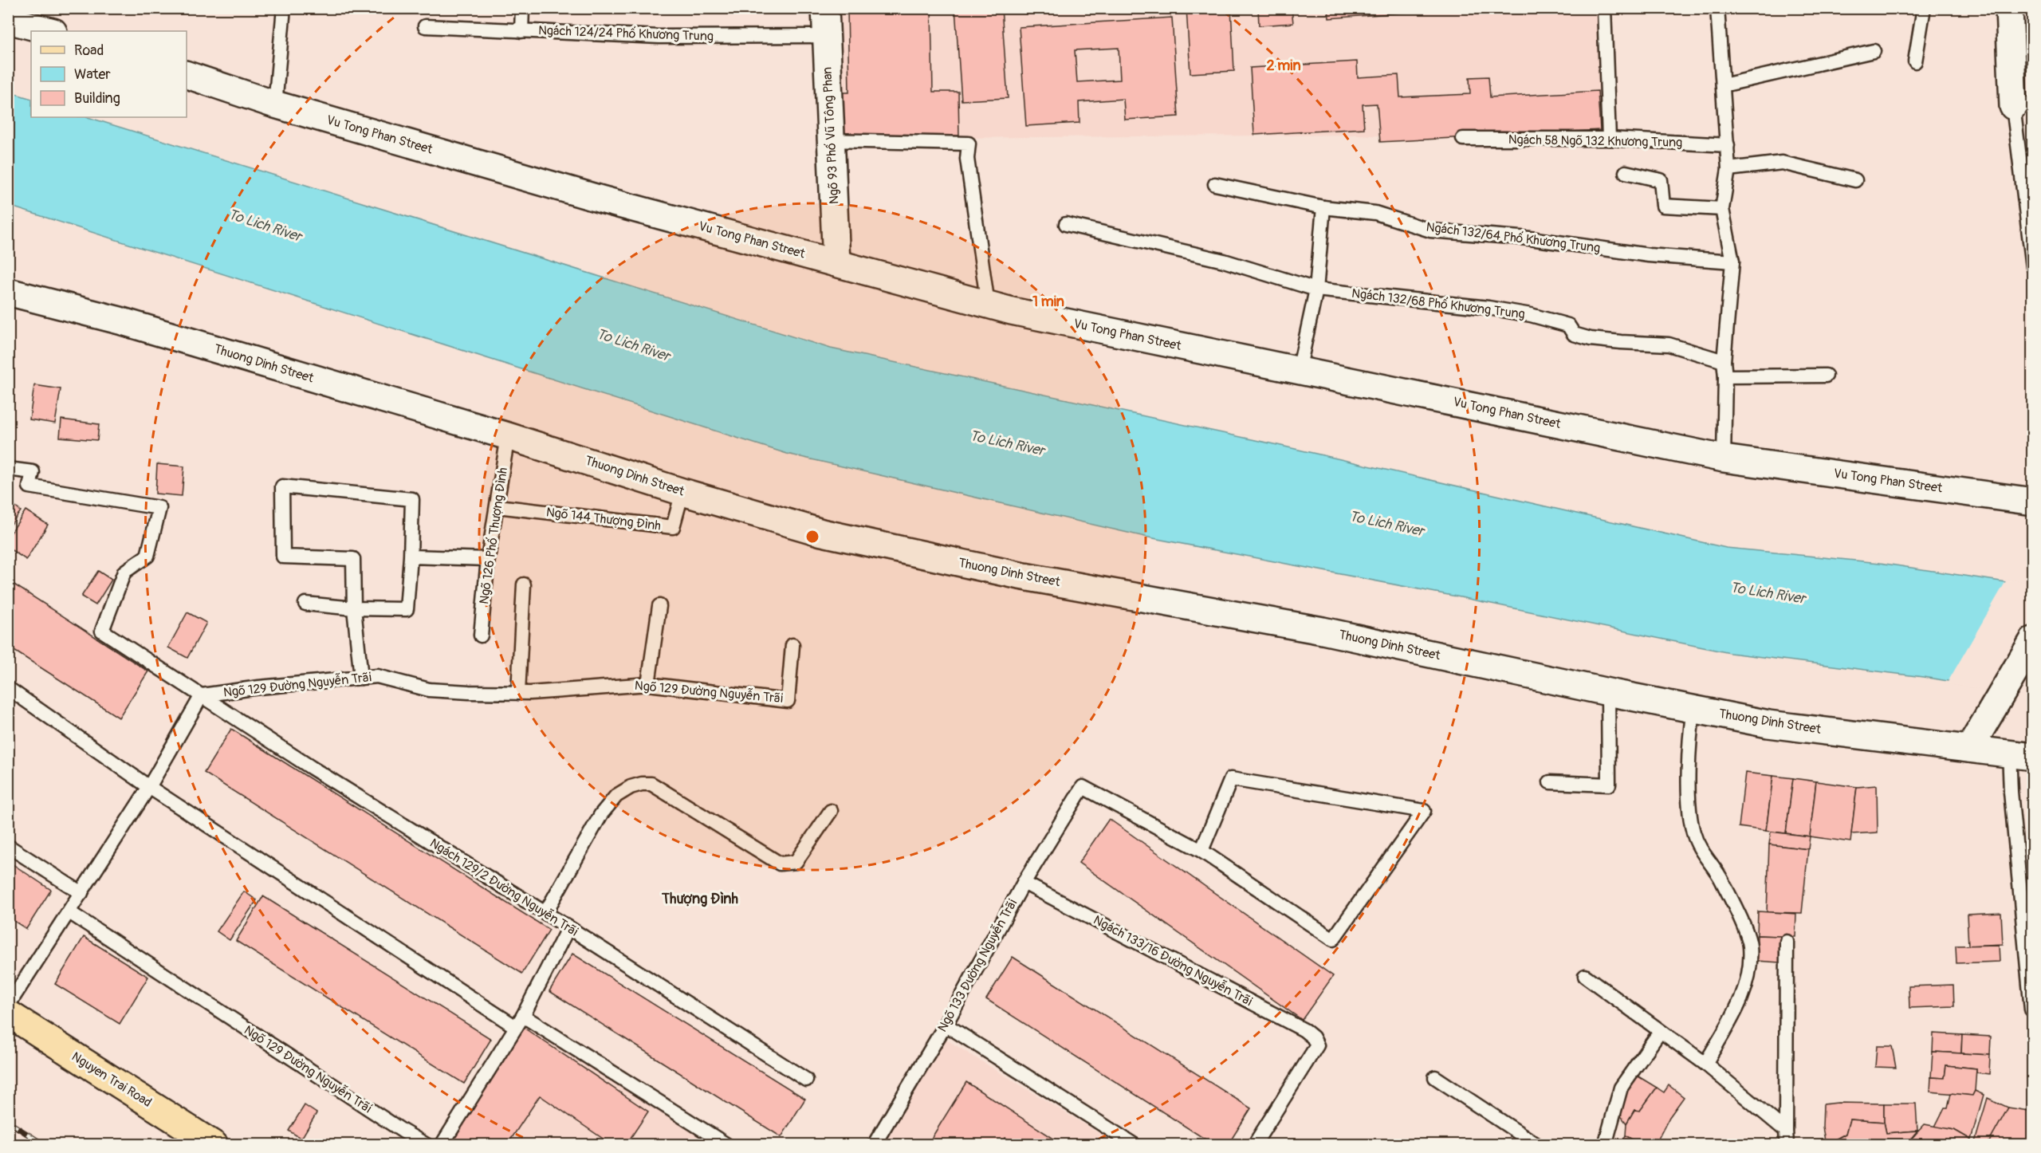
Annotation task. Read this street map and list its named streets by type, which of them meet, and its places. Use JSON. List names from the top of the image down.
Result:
{
  "streets": {
    "main road": [
      "Vu Tong Phan Street",
      "Ngõ 93 Phố Vũ Tông Phan",
      "Thuong Dinh Street",
      "Nguyen Trai Road"
    ],
    "lane": [
      "Ngách 124/24 Phố Khương Trung",
      "Ngách 58 Ngõ 132 Khương Trung",
      "Ngách 132/64 Phố Khương Trung",
      "Ngách 132/68 Phố Khương Trung",
      "Ngõ 144 Thượng Đình",
      "Ngõ 126 Phố Thượng Đình",
      "Ngõ 129 Đường Nguyễn Trãi",
      "Ngách 129/2 Đường Nguyễn Trãi",
      "Ngách 133/16 Đường Nguyễn Trãi",
      "Ngõ 133 Đường Nguyễn Trãi"
    ]
  },
  "crossings": [
    ["Ngách 124/24 Phố Khương Trung", "Ngõ 93 Phố Vũ Tông Phan"],
    ["Vu Tong Phan Street", "Ngõ 93 Phố Vũ Tông Phan"],
    ["Thuong Dinh Street", "Ngõ 144 Thượng Đình"],
    ["Thuong Dinh Street", "Ngõ 126 Phố Thượng Đình"],
    ["Ngõ 144 Thượng Đình", "Ngõ 126 Phố Thượng Đình"],
    ["Ngõ 129 Đường Nguyễn Trãi", "Ngách 129/2 Đường Nguyễn Trãi"],
    ["Ngách 133/16 Đường Nguyễn Trãi", "Ngõ 133 Đường Nguyễn Trãi"]
  ],
  "districts": ["Thượng Đình"],
  "water": ["To Lich River"],
  "legend": ["Road", "Water", "Building"],
  "rings": ["2 min", "1 min"]
}
